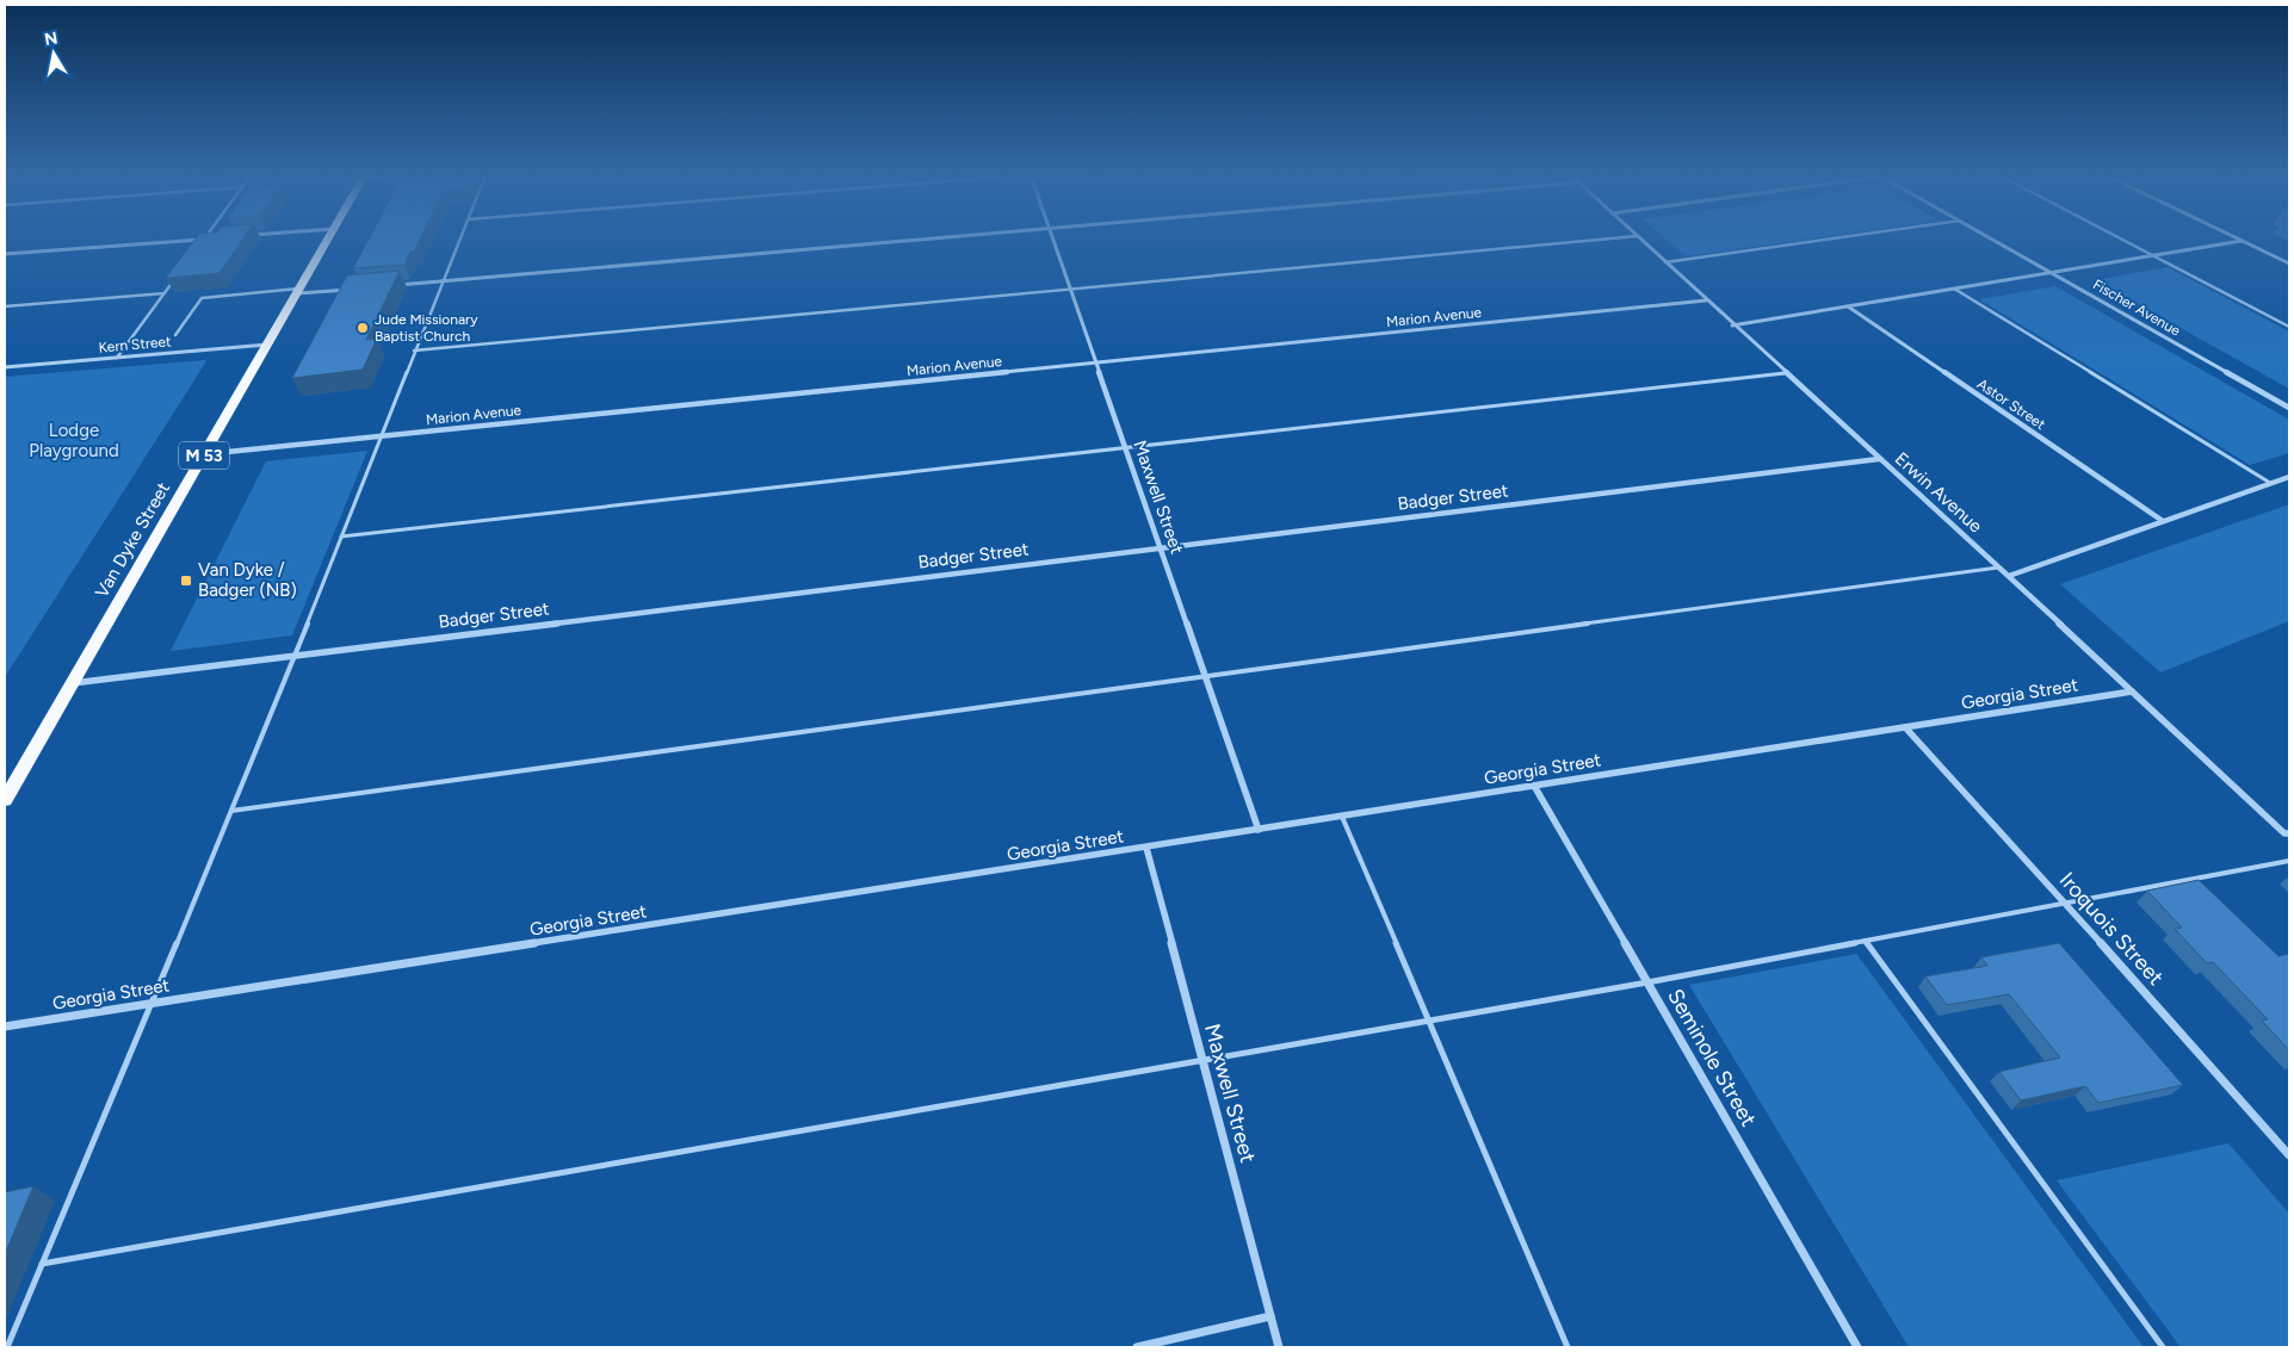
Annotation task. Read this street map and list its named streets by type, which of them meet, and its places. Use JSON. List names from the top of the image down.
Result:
{
  "streets": {
    "main road": ["M 53", "Van Dyke Street"],
    "street": [
      "Fischer Avenue",
      "Marion Avenue",
      "Kern Street",
      "Astor Street",
      "Erwin Avenue",
      "Maxwell Street",
      "Badger Street",
      "Georgia Street",
      "Iroquois Street",
      "Seminole Street"
    ]
  },
  "crossings": [
    ["Marion Avenue", "Erwin Avenue"],
    ["Marion Avenue", "Maxwell Street"],
    ["Marion Avenue", "Van Dyke Street"],
    ["Kern Street", "Van Dyke Street"],
    ["Erwin Avenue", "Badger Street"],
    ["Erwin Avenue", "Georgia Street"],
    ["Maxwell Street", "Badger Street"],
    ["Maxwell Street", "Georgia Street"],
    ["Badger Street", "Van Dyke Street"],
    ["Georgia Street", "Iroquois Street"],
    ["Georgia Street", "Seminole Street"]
  ],
  "parks": ["Lodge Playground"],
  "places": {
    "other": ["Jude Missionary Baptist Church"],
    "transit": ["Van Dyke / Badger (NB)"]
  },
  "north": "top"
}
